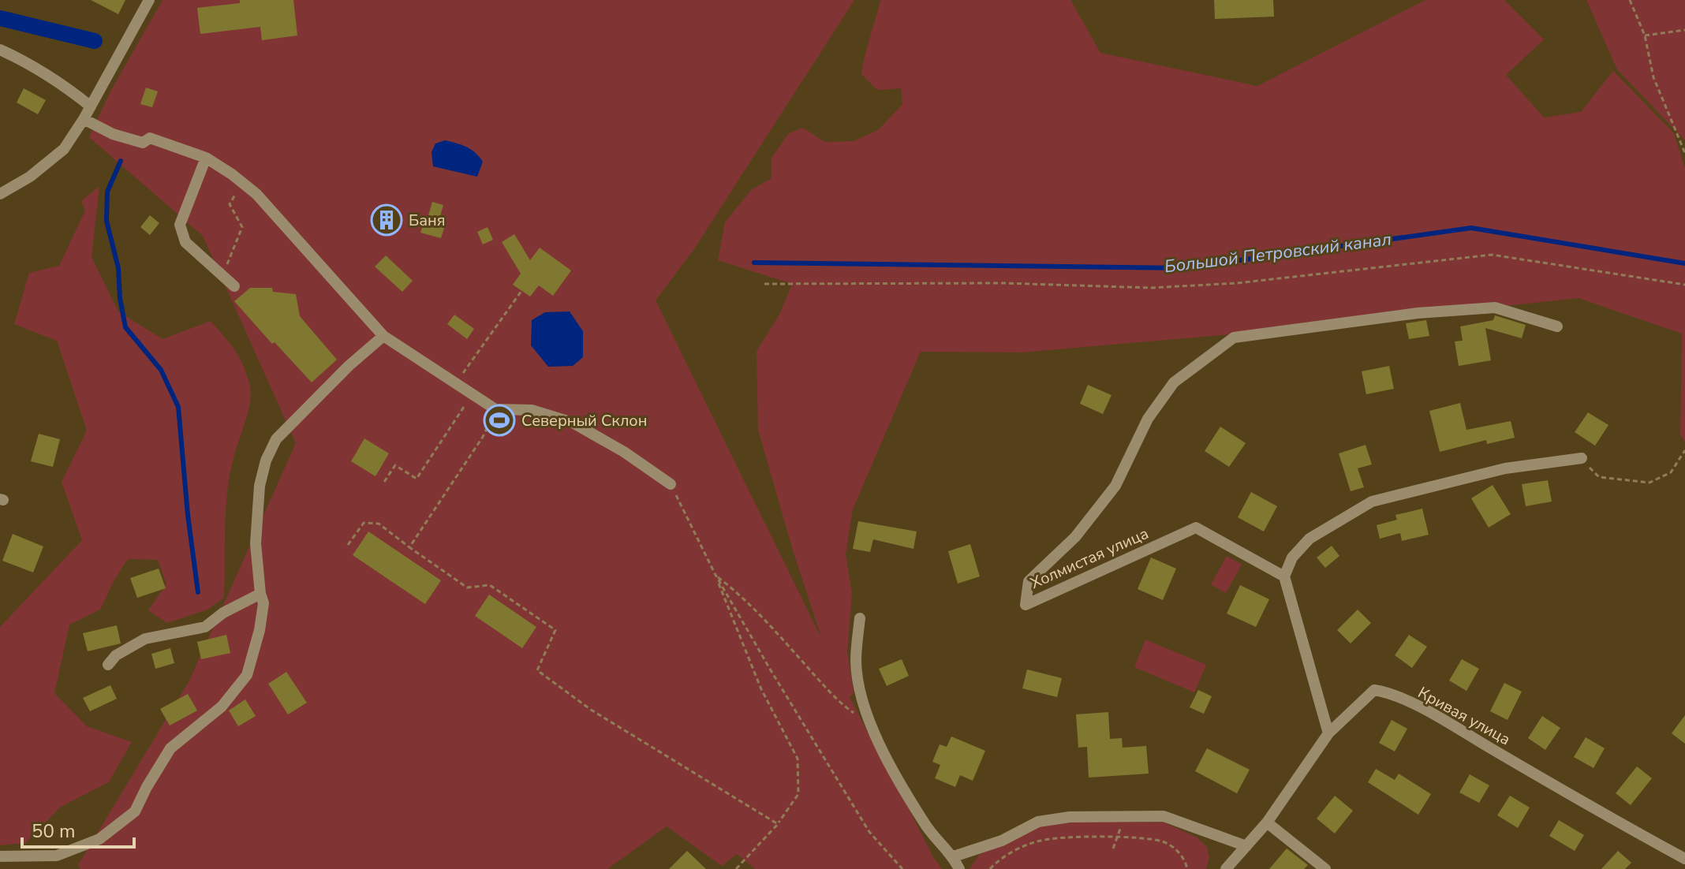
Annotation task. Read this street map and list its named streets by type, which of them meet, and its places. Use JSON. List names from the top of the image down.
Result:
{
  "streets": {
    "street": ["Холмистая улица", "Кривая улица"]
  },
  "water": ["Большой Петровский канал"],
  "places": {
    "building": ["Баня"],
    "sports": ["Северный Склон"]
  },
  "scale_bar": "50 m"
}
